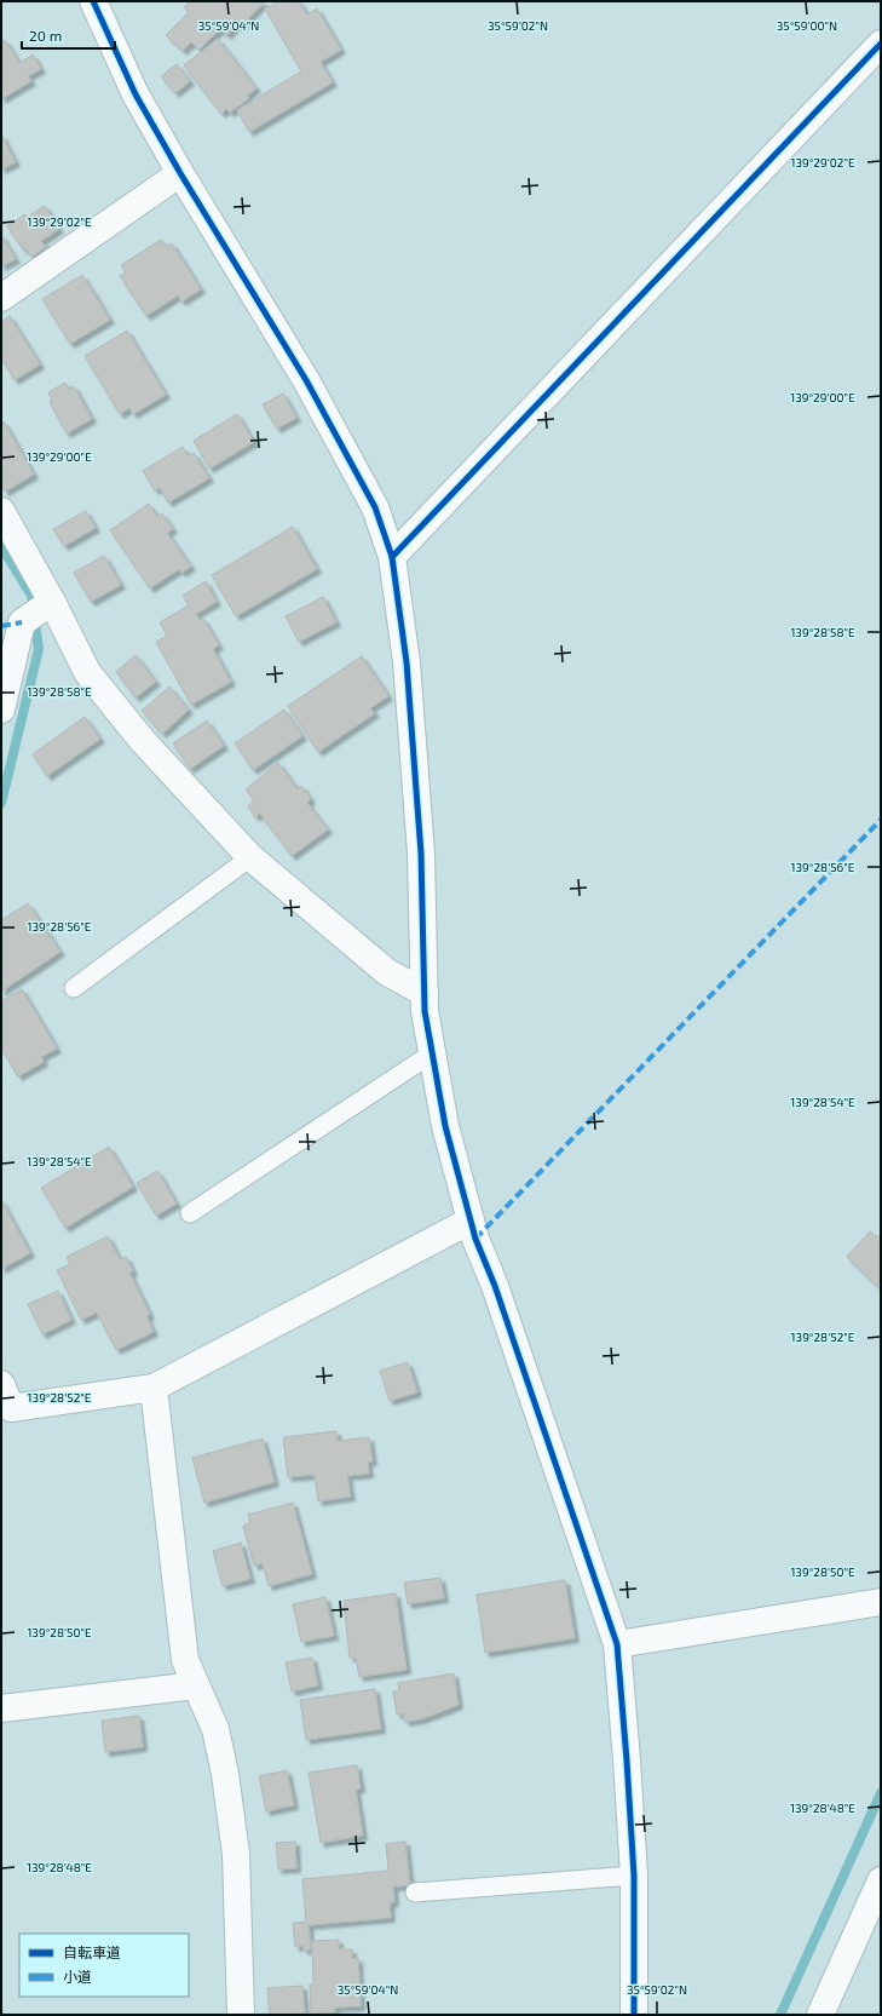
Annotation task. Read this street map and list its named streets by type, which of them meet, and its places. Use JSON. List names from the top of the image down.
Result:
{
  "legend": ["自転車道", "小道"],
  "scale_bar": "20 m",
  "coordinates": [
    "35°59'04\"N",
    "35°59'02\"N",
    "35°59'00\"N",
    "139°29'02\"E",
    "139°29'00\"E",
    "139°28'58\"E",
    "139°28'56\"E",
    "139°28'54\"E",
    "139°28'52\"E",
    "139°28'50\"E",
    "139°28'48\"E"
  ]
}
